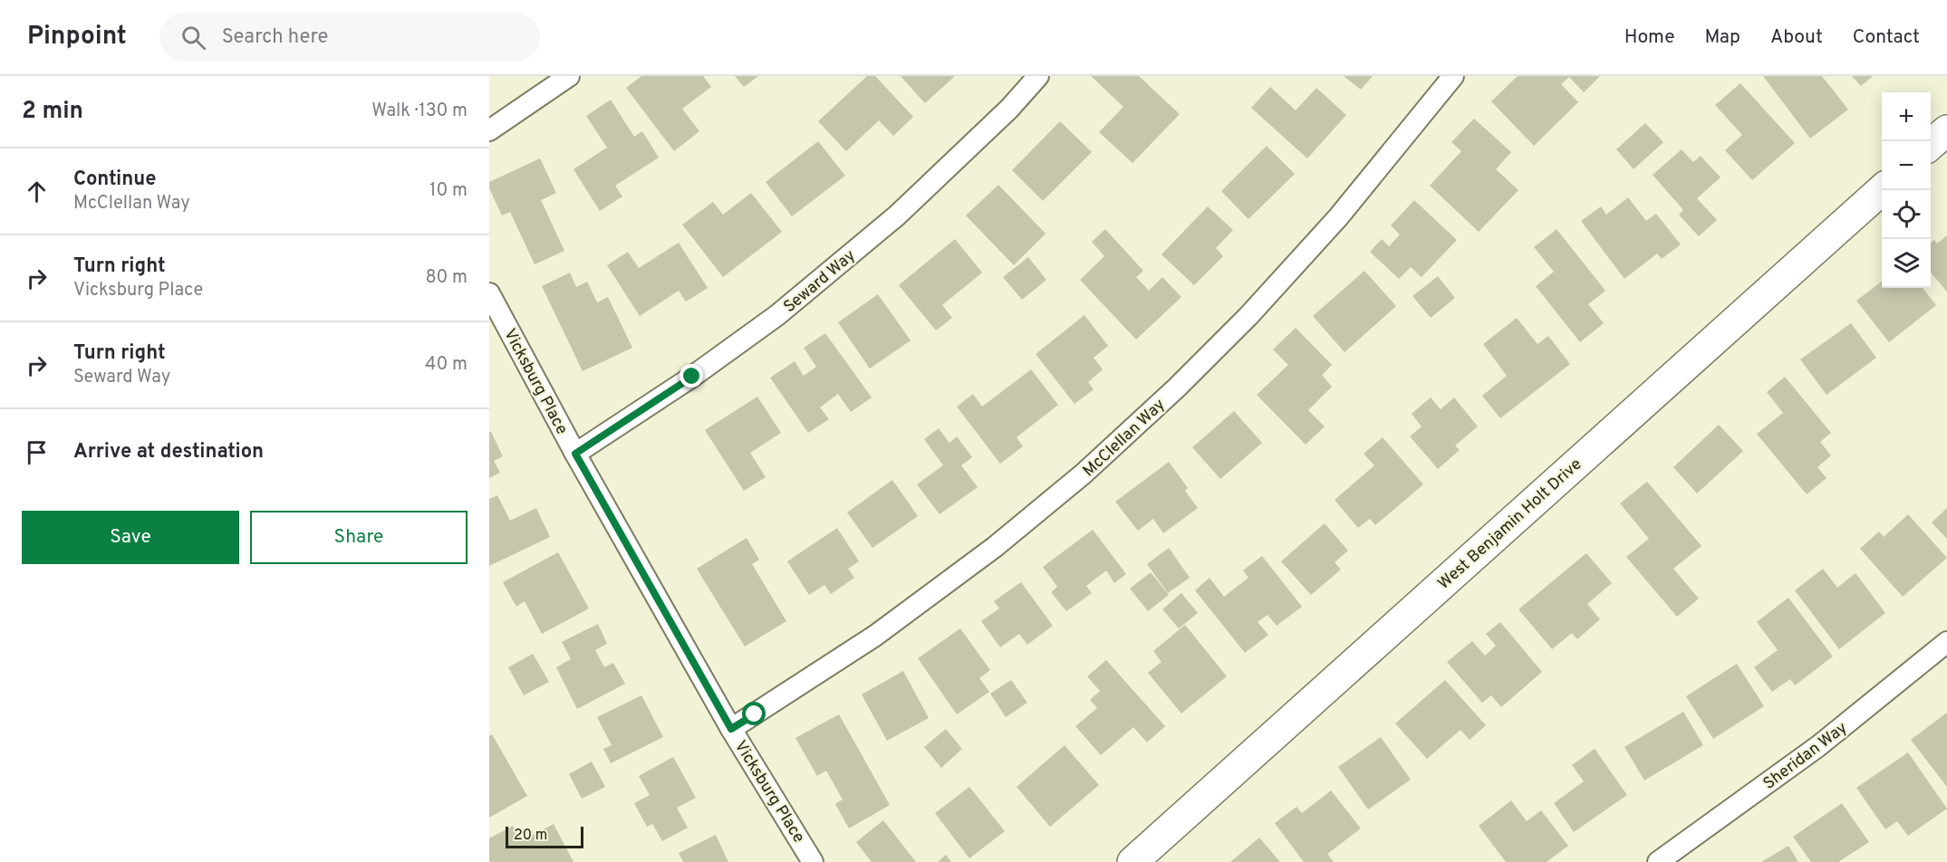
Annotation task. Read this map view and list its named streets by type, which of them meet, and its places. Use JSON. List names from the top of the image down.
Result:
{
  "streets": {
    "main road": ["West Benjamin Holt Drive"],
    "street": [
      "Seward Way",
      "Vicksburg Place",
      "McClellan Way",
      "Sheridan Way"
    ]
  },
  "crossings": [
    ["Seward Way", "Vicksburg Place"],
    ["Vicksburg Place", "McClellan Way"]
  ],
  "scale_bar": "20 m",
  "page": {
    "header": "Pinpoint",
    "search": "Search here",
    "nav": [
      "Home",
      "Map",
      "About",
      "Contact"
    ],
    "heading": ["2 min", "Walk · 130 m"],
    "map_buttons": ["+", "−"],
    "list": [
      ["Continue", "McClellan Way", "10 m"],
      ["Turn right", "Vicksburg Place", "80 m"],
      ["Turn right", "Seward Way", "40 m"],
      "Arrive at destination"
    ],
    "buttons": ["Save", "Share"],
    "scale": "20 m"
  }
}
